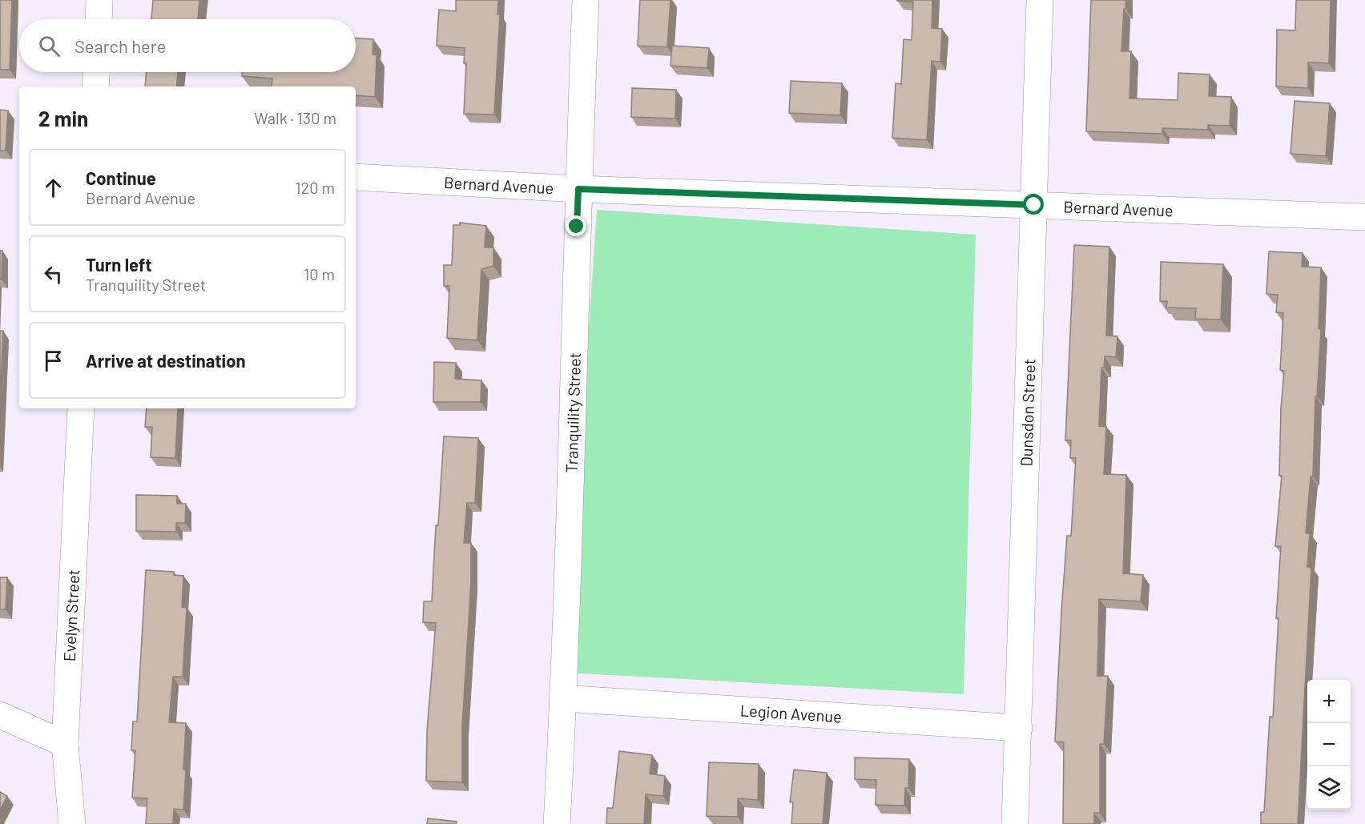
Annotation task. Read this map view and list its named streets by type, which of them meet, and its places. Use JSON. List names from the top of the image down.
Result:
{
  "streets": {
    "street": [
      "Bernard Avenue",
      "Tranquility Street",
      "Dunsdon Street",
      "Evelyn Street",
      "Legion Avenue"
    ]
  },
  "crossings": [
    ["Bernard Avenue", "Tranquility Street"],
    ["Bernard Avenue", "Dunsdon Street"],
    ["Tranquility Street", "Legion Avenue"],
    ["Dunsdon Street", "Legion Avenue"]
  ],
  "page": {
    "search": "Search here",
    "heading": ["2 min", "Walk · 130 m"],
    "list": [
      ["Continue", "Bernard Avenue", "120 m"],
      ["Turn left", "Tranquility Street", "10 m"],
      "Arrive at destination"
    ],
    "map_buttons": ["+", "−"]
  }
}
